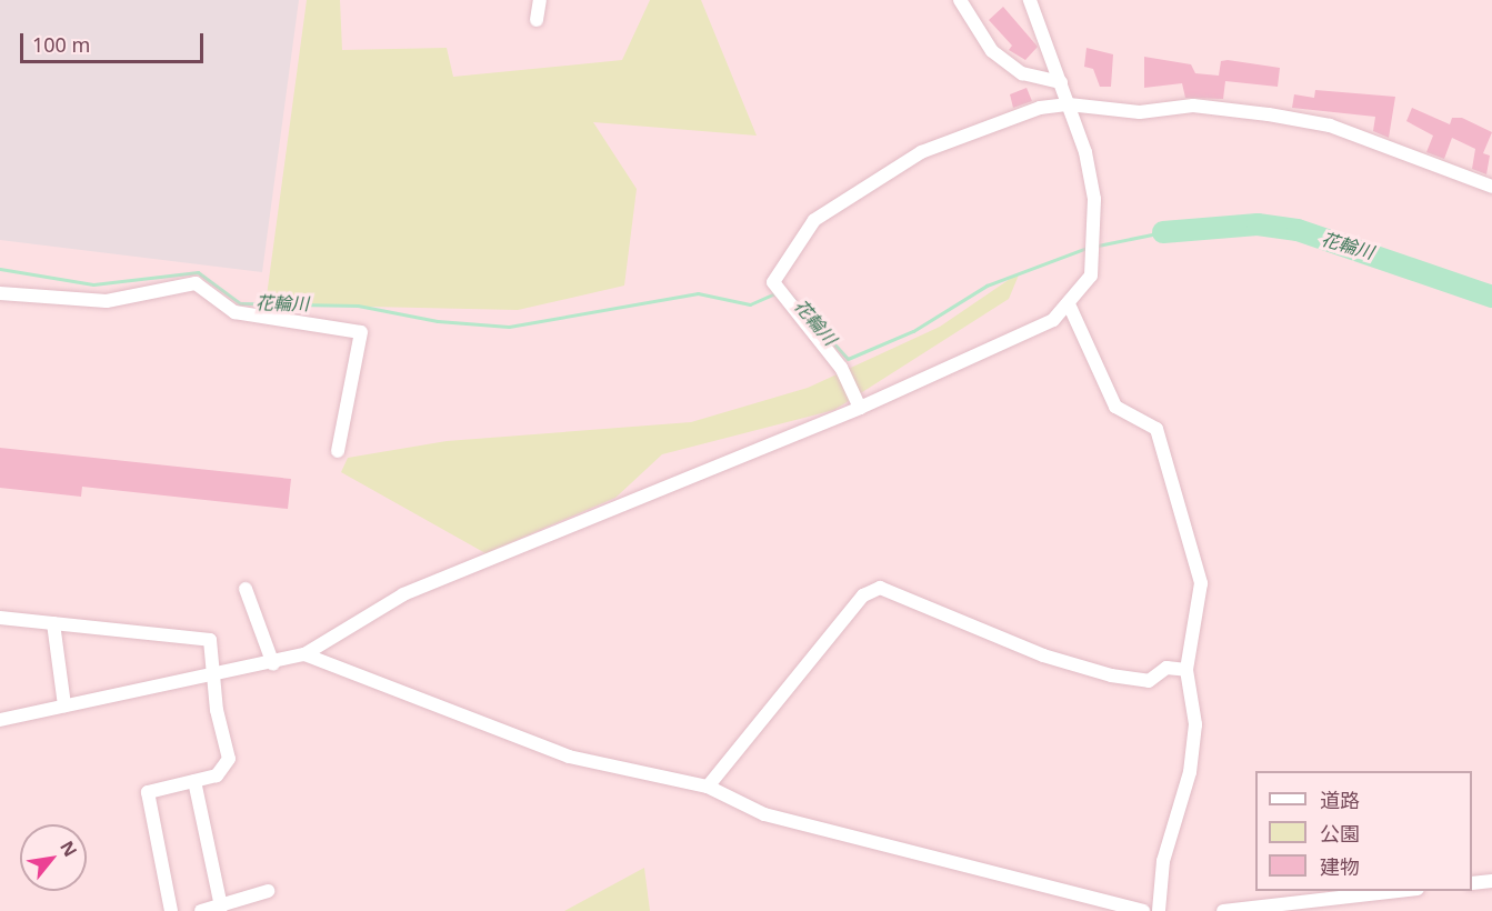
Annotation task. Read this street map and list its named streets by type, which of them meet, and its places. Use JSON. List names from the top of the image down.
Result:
{
  "water": ["花輪川"],
  "legend": ["道路", "公園", "建物"],
  "scale_bar": "100 m",
  "north": "top right"
}
